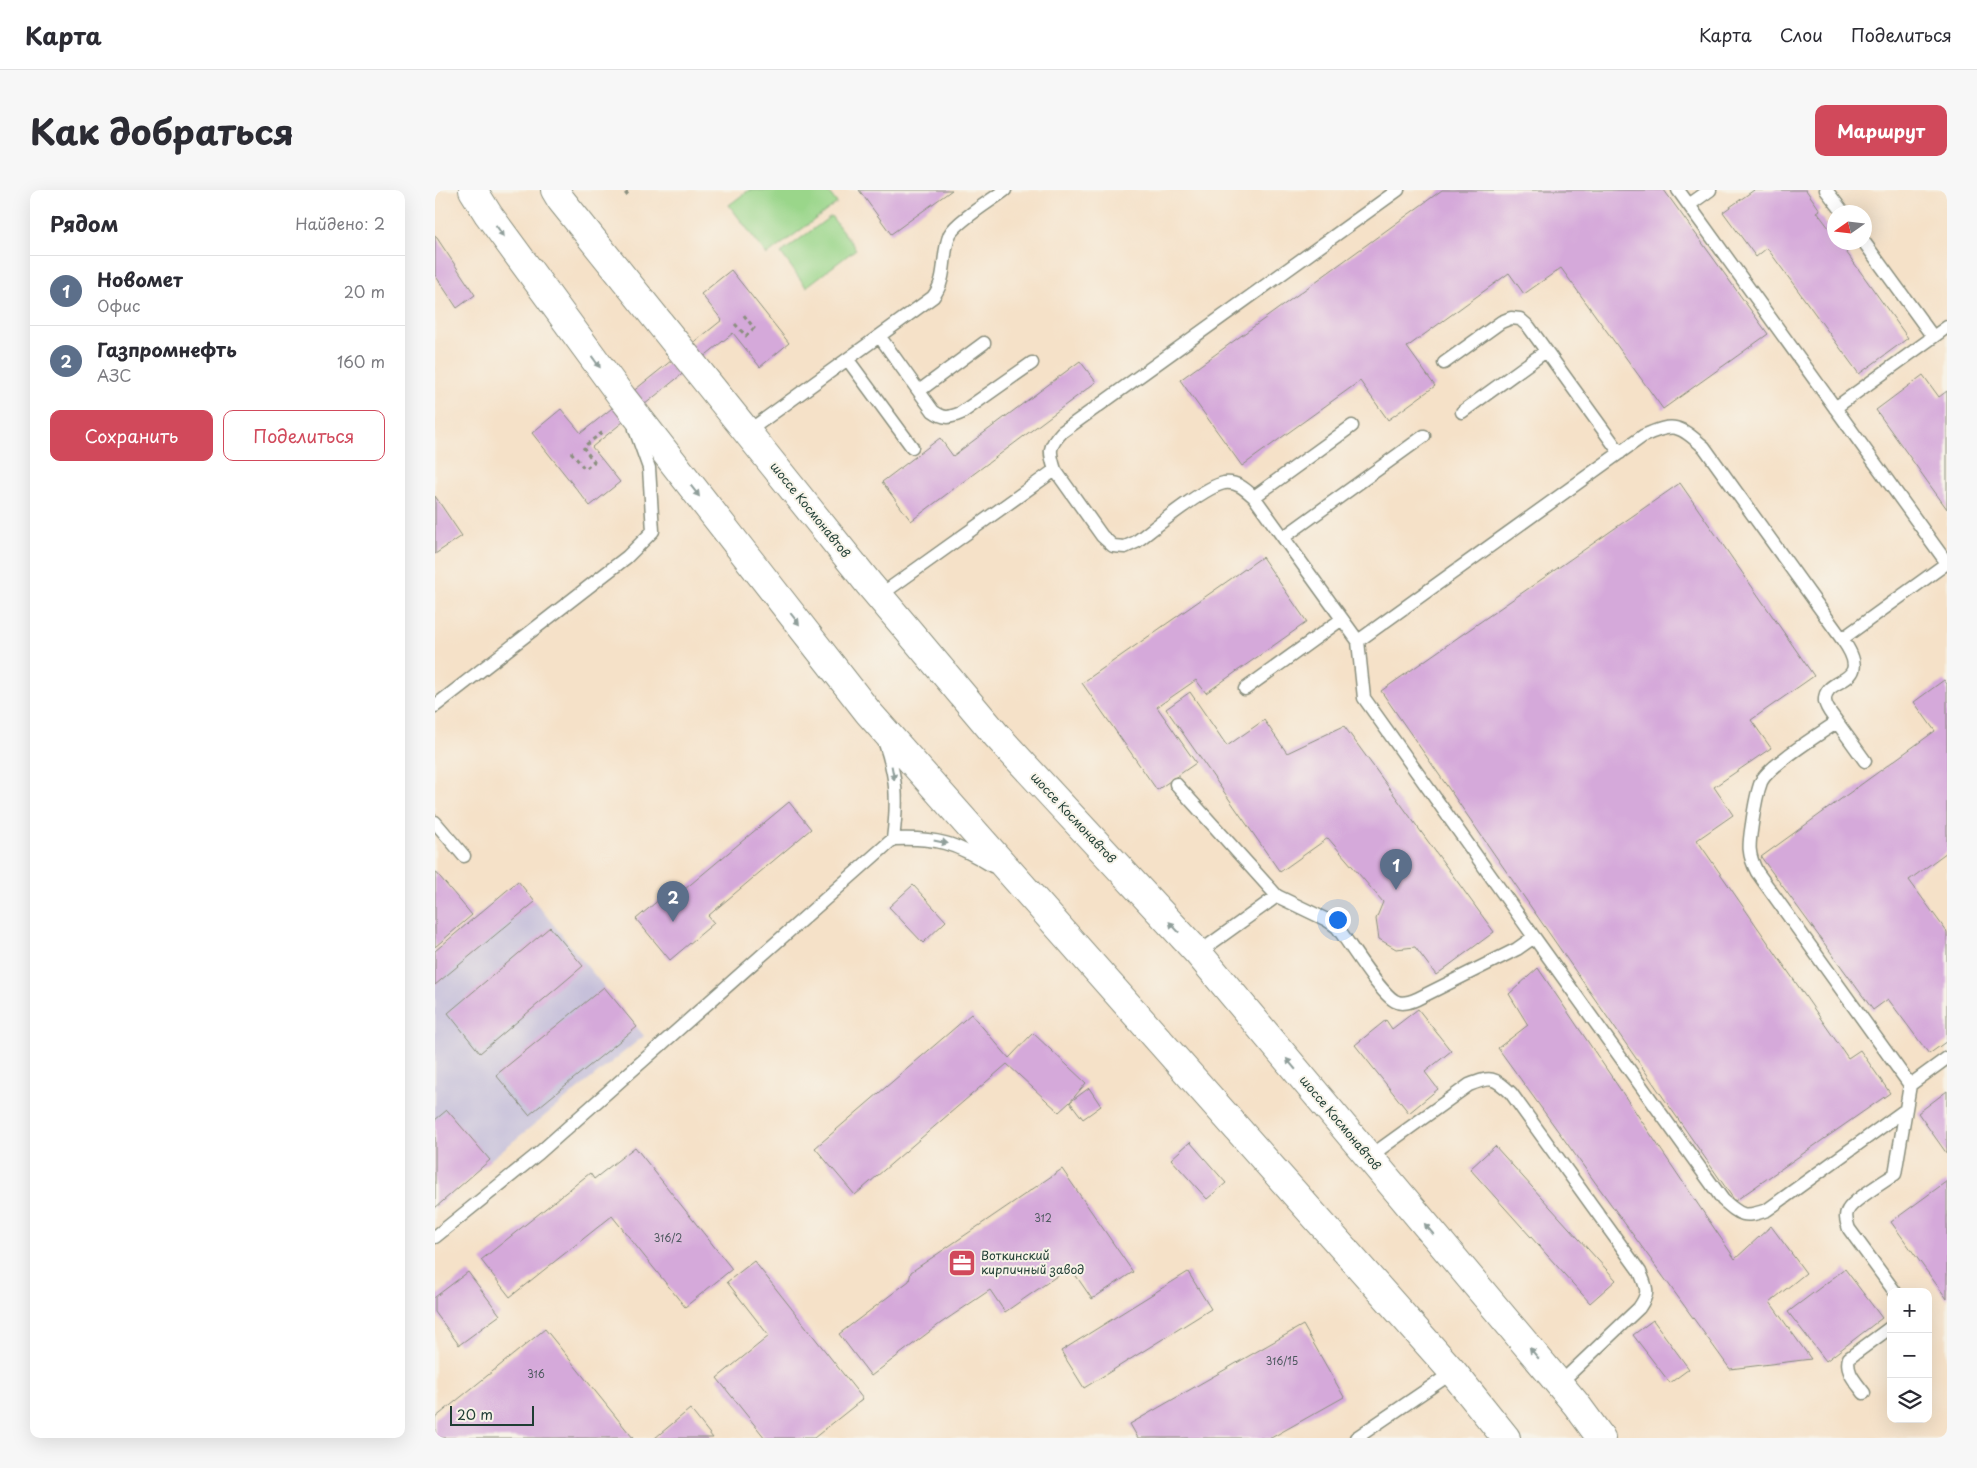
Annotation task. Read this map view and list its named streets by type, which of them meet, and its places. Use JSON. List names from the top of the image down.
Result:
{
  "streets": {
    "main road": ["шоссе Космонавтов"]
  },
  "places": {
    "office": ["Воткинский кирпичный завод"]
  },
  "house_numbers": [
    "312",
    "316/2",
    "316/15",
    "316"
  ],
  "scale_bar": "20 m",
  "north": "left",
  "page": {
    "header": "Карта",
    "nav": ["Карта", "Слои", "Поделиться"],
    "title": "Как добраться",
    "buttons": [
      "Маршрут",
      ["Сохранить", "Поделиться"]
    ],
    "heading": ["Рядом", "Найдено: 2"],
    "list": [
      {
        "mark": "1",
        "name": "Новомет",
        "note": "Офис",
        "value": "20 m"
      },
      {
        "mark": "2",
        "name": "Газпромнефть",
        "note": "АЗС",
        "value": "160 m"
      }
    ],
    "pins": ["1", "2"],
    "map_buttons": ["+", "−"],
    "scale": "20 m"
  }
}
